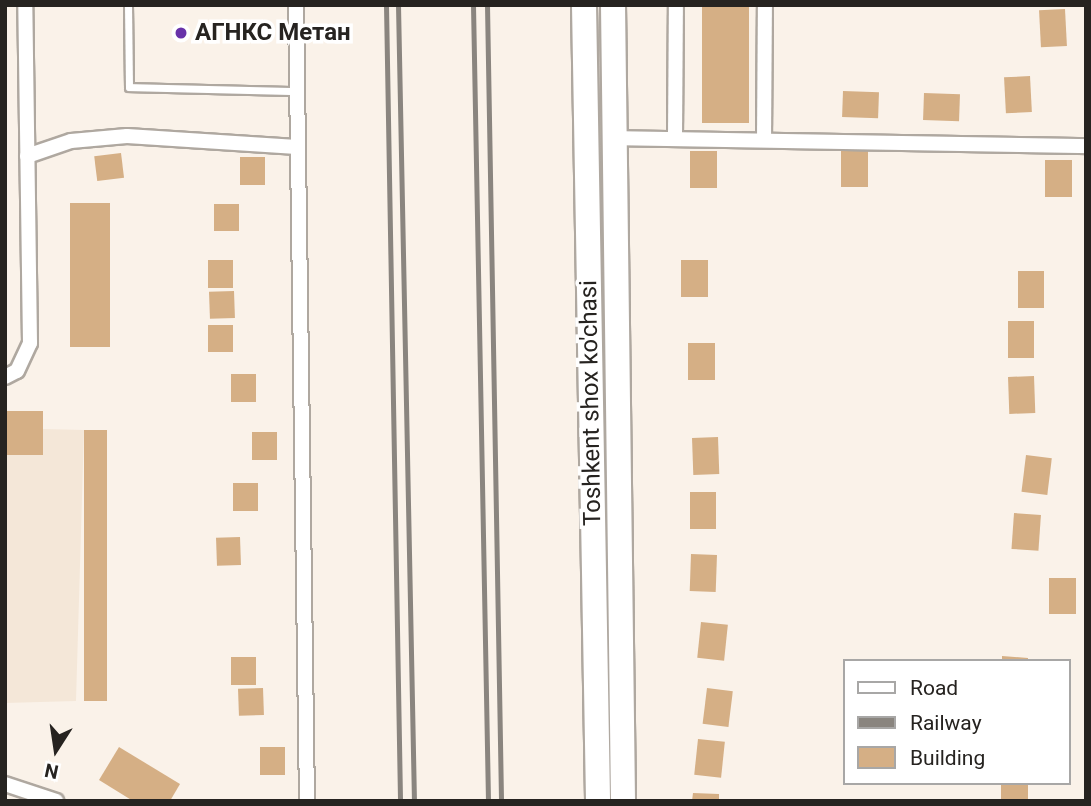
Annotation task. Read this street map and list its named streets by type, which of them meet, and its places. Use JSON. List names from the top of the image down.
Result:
{
  "streets": {
    "highway": ["Toshkent shox ko'chasi"]
  },
  "places": ["АГНКС Метан"],
  "legend": ["Road", "Railway", "Building"],
  "north": "bottom"
}
